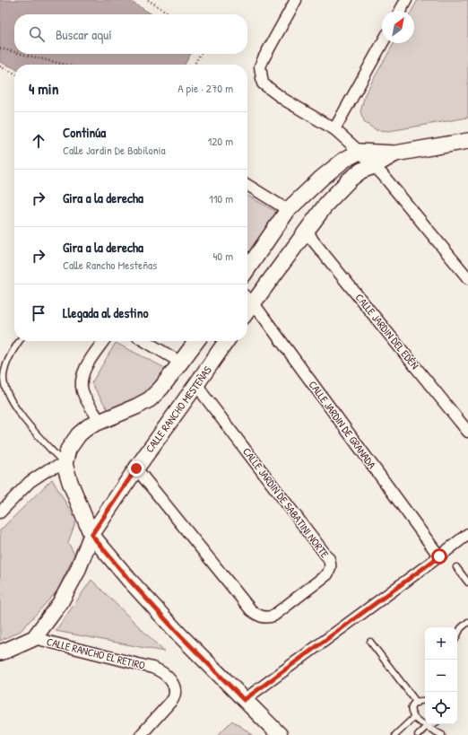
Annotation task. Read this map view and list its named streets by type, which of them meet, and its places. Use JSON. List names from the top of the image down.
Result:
{
  "streets": {
    "street": [
      "CALLE JARDIN DEL EDÉN",
      "CALLE RANCHO MESTEÑAS",
      "CALLE JARDIN DE GRANADA",
      "CALLE JARDIN DE SABATINI NORTE",
      "CALLE RANCHO EL RETIRO"
    ]
  },
  "crossings": [
    ["CALLE RANCHO MESTEÑAS", "CALLE JARDIN DE SABATINI NORTE"],
    ["CALLE RANCHO MESTEÑAS", "CALLE RANCHO EL RETIRO"]
  ],
  "north": "top right",
  "page": {
    "search": "Buscar aquí",
    "heading": ["4 min", "A pie · 270 m"],
    "list": [
      ["Continúa", "Calle Jardin De Babilonia", "120 m"],
      ["Gira a la derecha", "110 m"],
      ["Gira a la derecha", "Calle Rancho Mesteñas", "40 m"],
      "Llegada al destino"
    ],
    "map_buttons": ["+", "−"]
  }
}
